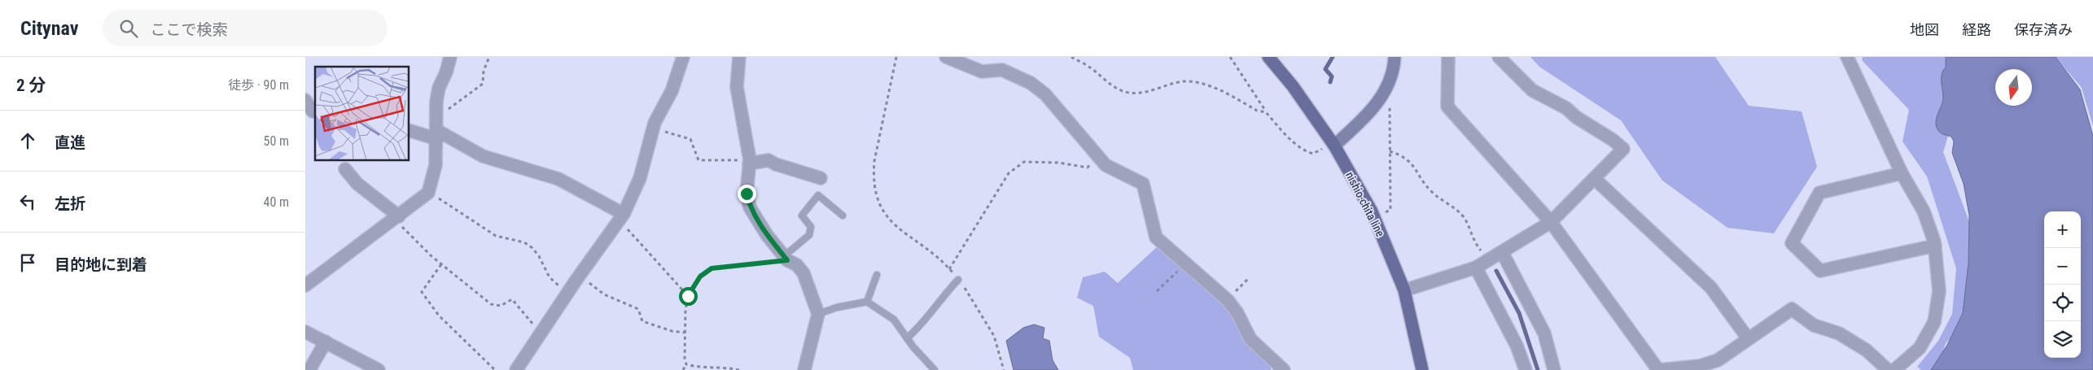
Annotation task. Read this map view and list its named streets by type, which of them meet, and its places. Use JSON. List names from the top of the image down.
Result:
{
  "streets": {
    "main road": ["nishio-chita line"]
  },
  "north": "bottom",
  "page": {
    "header": "Citynav",
    "search": "ここで検索",
    "nav": ["地図", "経路", "保存済み"],
    "heading": ["2 分", "徒歩 · 90 m"],
    "list": [
      ["直進", "50 m"],
      ["左折", "40 m"],
      "目的地に到着"
    ],
    "map_buttons": ["+", "−"]
  }
}
